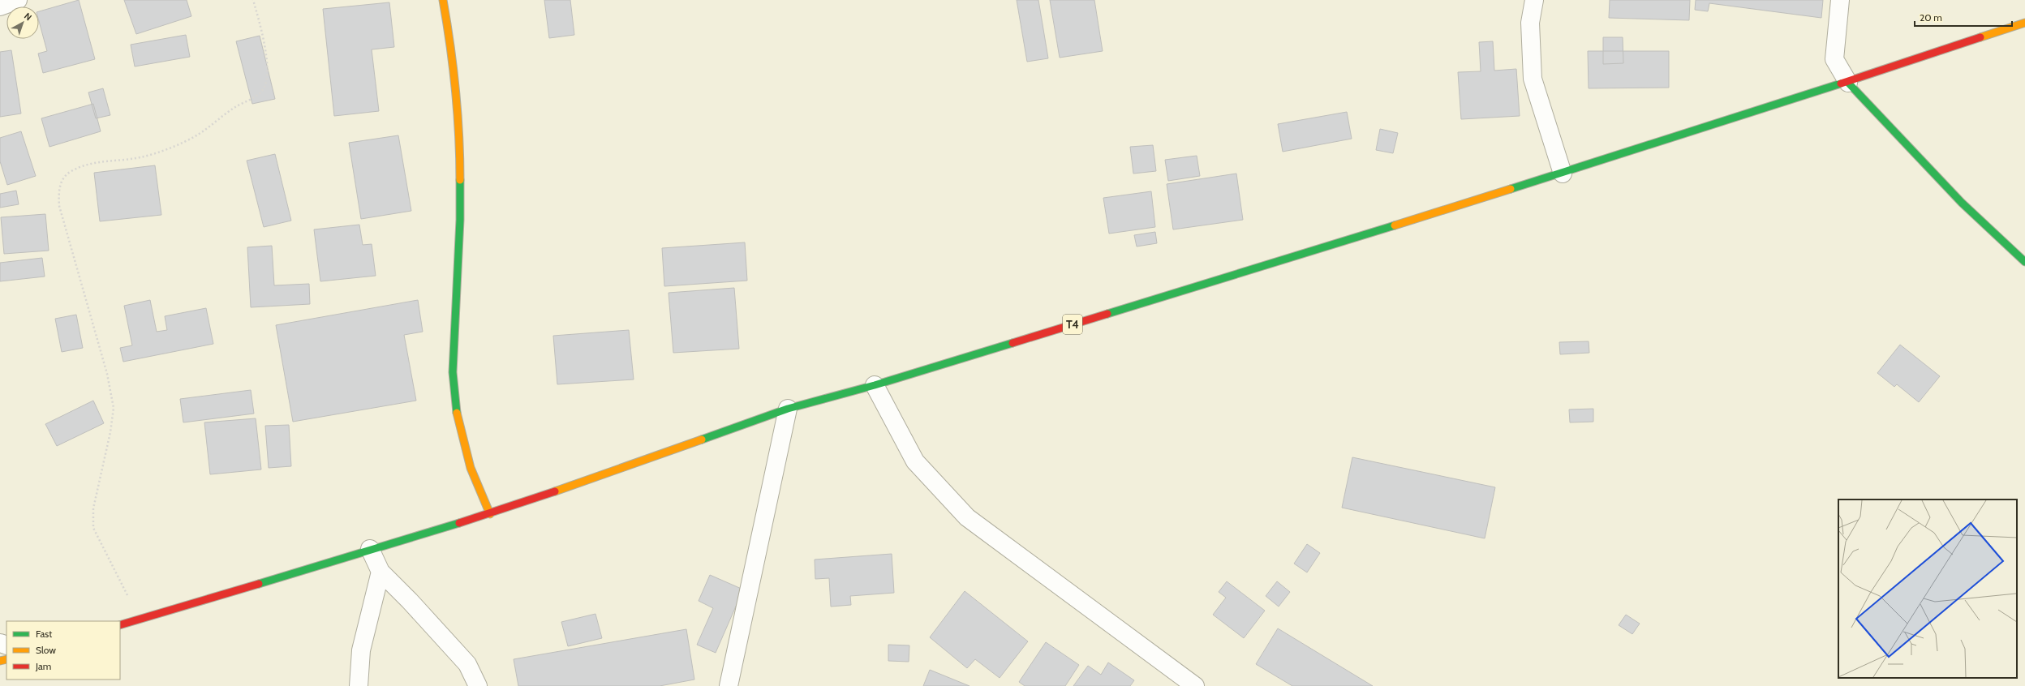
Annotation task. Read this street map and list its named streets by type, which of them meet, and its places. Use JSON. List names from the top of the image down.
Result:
{
  "streets": {
    "main road": ["T4"]
  },
  "legend": ["Fast", "Slow", "Jam"],
  "scale_bar": "20 m",
  "north": "top right"
}
